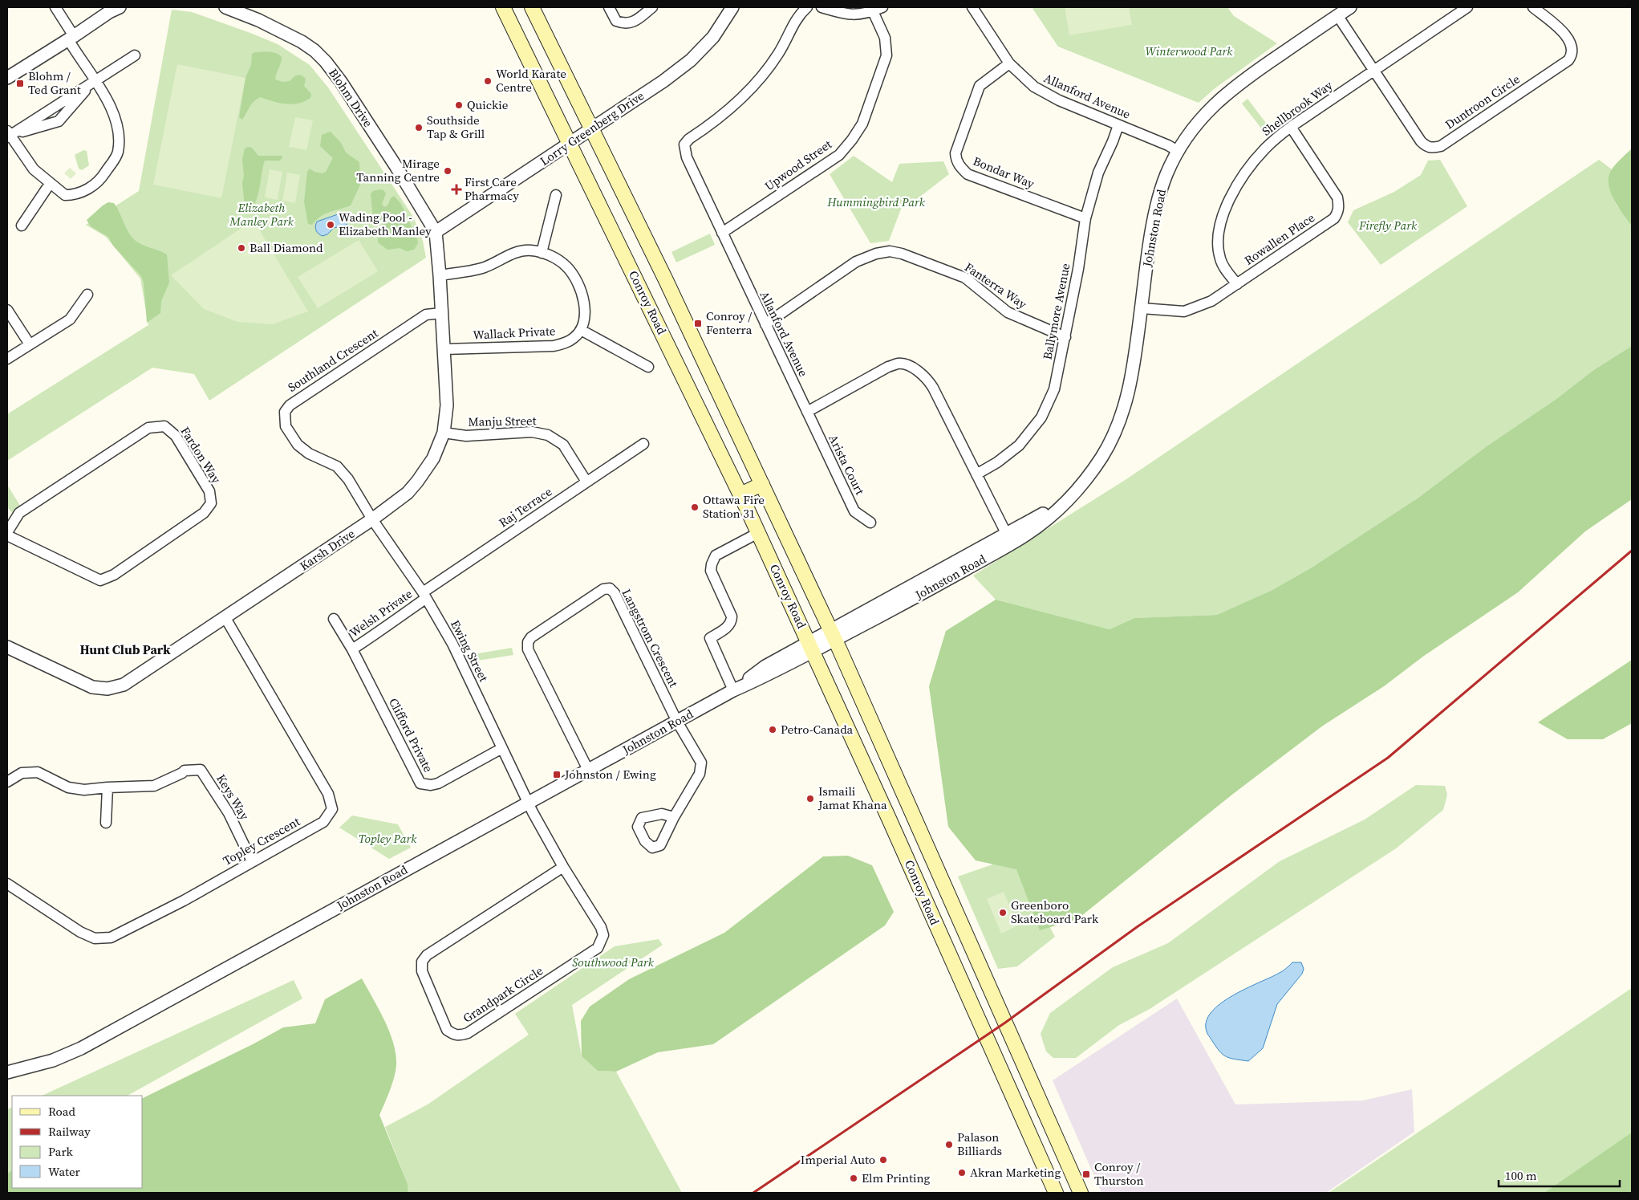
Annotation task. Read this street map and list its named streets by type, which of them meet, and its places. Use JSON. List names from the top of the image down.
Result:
{
  "streets": {
    "main road": ["Conroy Road"],
    "street": [
      "Allanford Avenue",
      "Blohm Drive",
      "Duntroon Circle",
      "Shellbrook Way",
      "Lorry Greenberg Drive",
      "Upwood Street",
      "Bondar Way",
      "Johnston Road",
      "Rowallen Place",
      "Fanterra Way",
      "Ballymore Avenue",
      "Wallack Private",
      "Southland Crescent",
      "Manju Street",
      "Fardon Way",
      "Arista Court",
      "Raj Terrace",
      "Karsh Drive",
      "Welsh Private",
      "Langstrom Crescent",
      "Ewing Street",
      "Clifford Private",
      "Keys Way",
      "Topley Crescent",
      "Grandpark Circle"
    ]
  },
  "crossings": [
    ["Allanford Avenue", "Upwood Street"],
    ["Allanford Avenue", "Bondar Way"],
    ["Allanford Avenue", "Johnston Road"],
    ["Allanford Avenue", "Fanterra Way"],
    ["Allanford Avenue", "Ballymore Avenue"],
    ["Allanford Avenue", "Arista Court"],
    ["Blohm Drive", "Lorry Greenberg Drive"],
    ["Blohm Drive", "Karsh Drive"],
    ["Duntroon Circle", "Shellbrook Way"],
    ["Duntroon Circle", "Johnston Road"],
    ["Shellbrook Way", "Rowallen Place"],
    ["Lorry Greenberg Drive", "Conroy Road"],
    ["Lorry Greenberg Drive", "Karsh Drive"],
    ["Bondar Way", "Ballymore Avenue"],
    ["Johnston Road", "Rowallen Place"],
    ["Johnston Road", "Conroy Road"],
    ["Johnston Road", "Langstrom Crescent"],
    ["Johnston Road", "Ewing Street"],
    ["Johnston Road", "Grandpark Circle"],
    ["Fanterra Way", "Ballymore Avenue"],
    ["Wallack Private", "Karsh Drive"],
    ["Southland Crescent", "Karsh Drive"],
    ["Southland Crescent", "Ewing Street"],
    ["Manju Street", "Raj Terrace"],
    ["Manju Street", "Karsh Drive"],
    ["Raj Terrace", "Welsh Private"],
    ["Raj Terrace", "Ewing Street"],
    ["Karsh Drive", "Ewing Street"],
    ["Karsh Drive", "Topley Crescent"],
    ["Welsh Private", "Ewing Street"],
    ["Welsh Private", "Clifford Private"],
    ["Ewing Street", "Clifford Private"],
    ["Ewing Street", "Grandpark Circle"],
    ["Keys Way", "Topley Crescent"]
  ],
  "districts": ["Hunt Club Park"],
  "parks": [
    "Winterwood Park",
    "Hummingbird Park",
    "Elizabeth Manley Park",
    "Firefly Park",
    "Topley Park",
    "Southwood Park"
  ],
  "places": {
    "other": [
      "World Karate Centre",
      "Quickie",
      "Southside Tap & Grill",
      "Mirage Tanning Centre",
      "Wading Pool - Elizabeth Manley",
      "Ball Diamond",
      "Ottawa Fire Station 31",
      "Petro-Canada",
      "Ismaili Jamat Khana",
      "Greenboro Skateboard Park",
      "Palason Billiards",
      "Imperial Auto",
      "Akran Marketing",
      "Elm Printing"
    ],
    "transit": [
      "Blohm / Ted Grant",
      "Conroy / Fenterra",
      "Johnston / Ewing",
      "Conroy / Thurston"
    ],
    "health": ["First Care Pharmacy"]
  },
  "legend": [
    "Road",
    "Railway",
    "Park",
    "Water"
  ],
  "scale_bar": "100 m"
}
